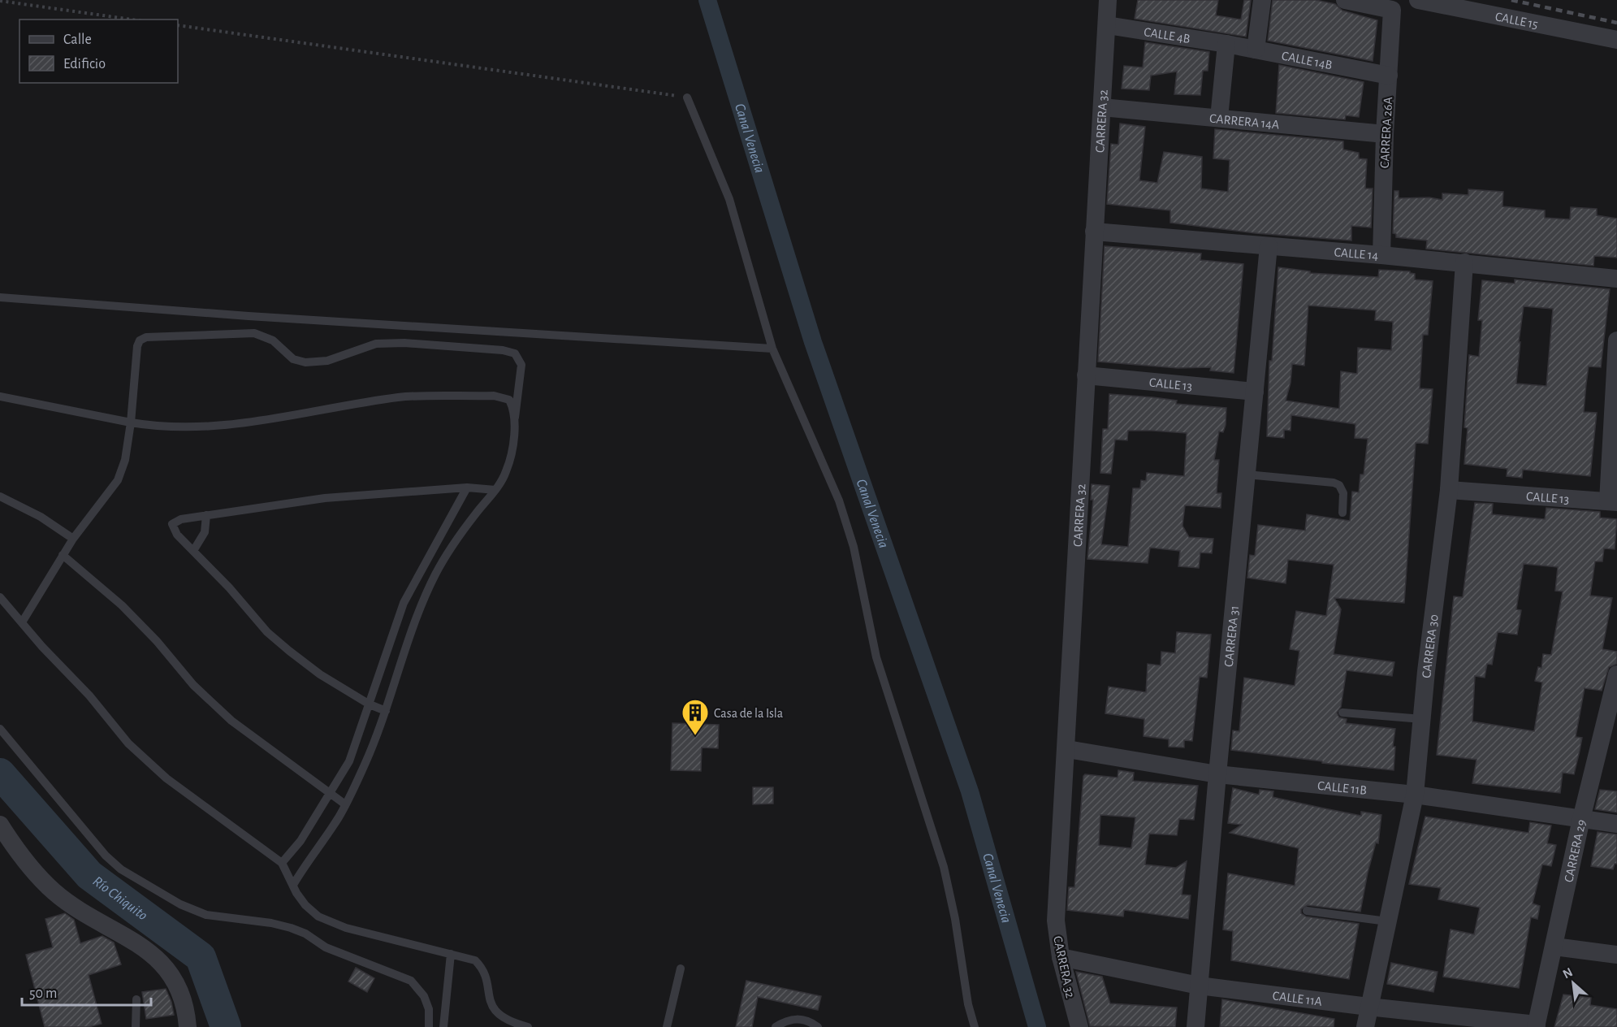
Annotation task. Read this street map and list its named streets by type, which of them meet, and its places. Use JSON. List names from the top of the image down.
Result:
{
  "streets": {
    "street": [
      "CALLE 15",
      "CALLE 4B",
      "CALLE 14B",
      "CARRERA 32",
      "CARRERA 14A",
      "CARRERA 26A",
      "CALLE 14",
      "CALLE 13",
      "CARRERA 31",
      "CARRERA 30",
      "CALLE 11B",
      "CARRERA 29",
      "CALLE 11A"
    ]
  },
  "crossings": [
    ["CALLE 4B", "CALLE 14B"],
    ["CALLE 4B", "CARRERA 32"],
    ["CALLE 14B", "CARRERA 26A"],
    ["CARRERA 32", "CARRERA 14A"],
    ["CARRERA 32", "CALLE 14"],
    ["CARRERA 32", "CALLE 13"],
    ["CARRERA 32", "CALLE 11B"],
    ["CARRERA 32", "CALLE 11A"],
    ["CARRERA 14A", "CARRERA 26A"],
    ["CARRERA 26A", "CALLE 14"],
    ["CALLE 14", "CARRERA 31"],
    ["CALLE 14", "CARRERA 30"],
    ["CALLE 13", "CARRERA 31"],
    ["CALLE 13", "CARRERA 30"],
    ["CARRERA 31", "CALLE 11B"],
    ["CARRERA 31", "CALLE 11A"],
    ["CARRERA 30", "CALLE 11B"],
    ["CARRERA 30", "CALLE 11A"],
    ["CALLE 11B", "CARRERA 29"],
    ["CARRERA 29", "CALLE 11A"]
  ],
  "water": ["Canal Venecia", "Río Chiquito"],
  "places": {
    "building": ["Casa de la Isla"]
  },
  "legend": ["Calle", "Edificio"],
  "scale_bar": "50 m",
  "north": "top left"
}
